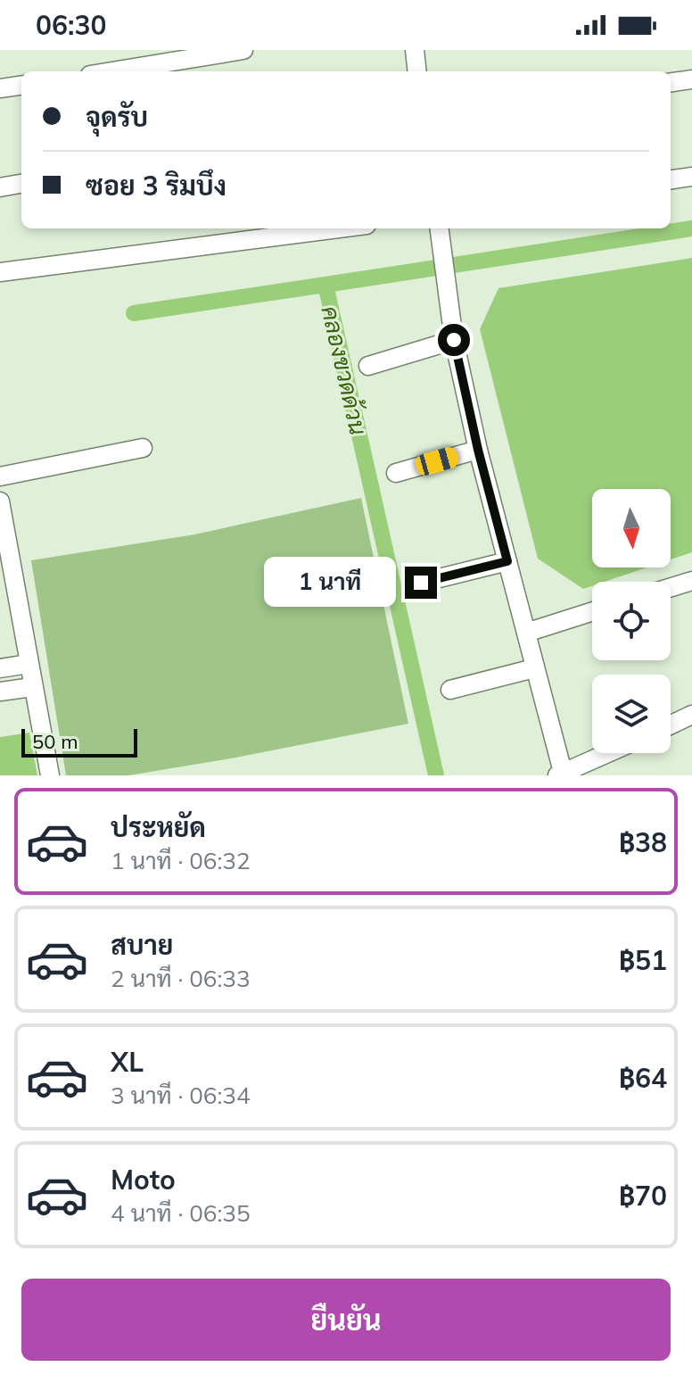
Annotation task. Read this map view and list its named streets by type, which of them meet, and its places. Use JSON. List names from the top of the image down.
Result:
{
  "water": ["คลองขวดด้วน"],
  "scale_bar": "50 m",
  "north": "bottom",
  "page": {
    "status": "06:30",
    "banner": ["จุดรับ", "ซอย 3 ริมบึง"],
    "bubble": "1 นาที",
    "scale": "50 m",
    "list": [
      {
        "name": "ประหยัด",
        "note": "1 นาที · 06:32",
        "value": "฿38"
      },
      {
        "name": "สบาย",
        "note": "2 นาที · 06:33",
        "value": "฿51"
      },
      {
        "name": "XL",
        "note": "3 นาที · 06:34",
        "value": "฿64"
      },
      {
        "name": "Moto",
        "note": "4 นาที · 06:35",
        "value": "฿70"
      }
    ],
    "buttons": "ยืนยัน"
  }
}
